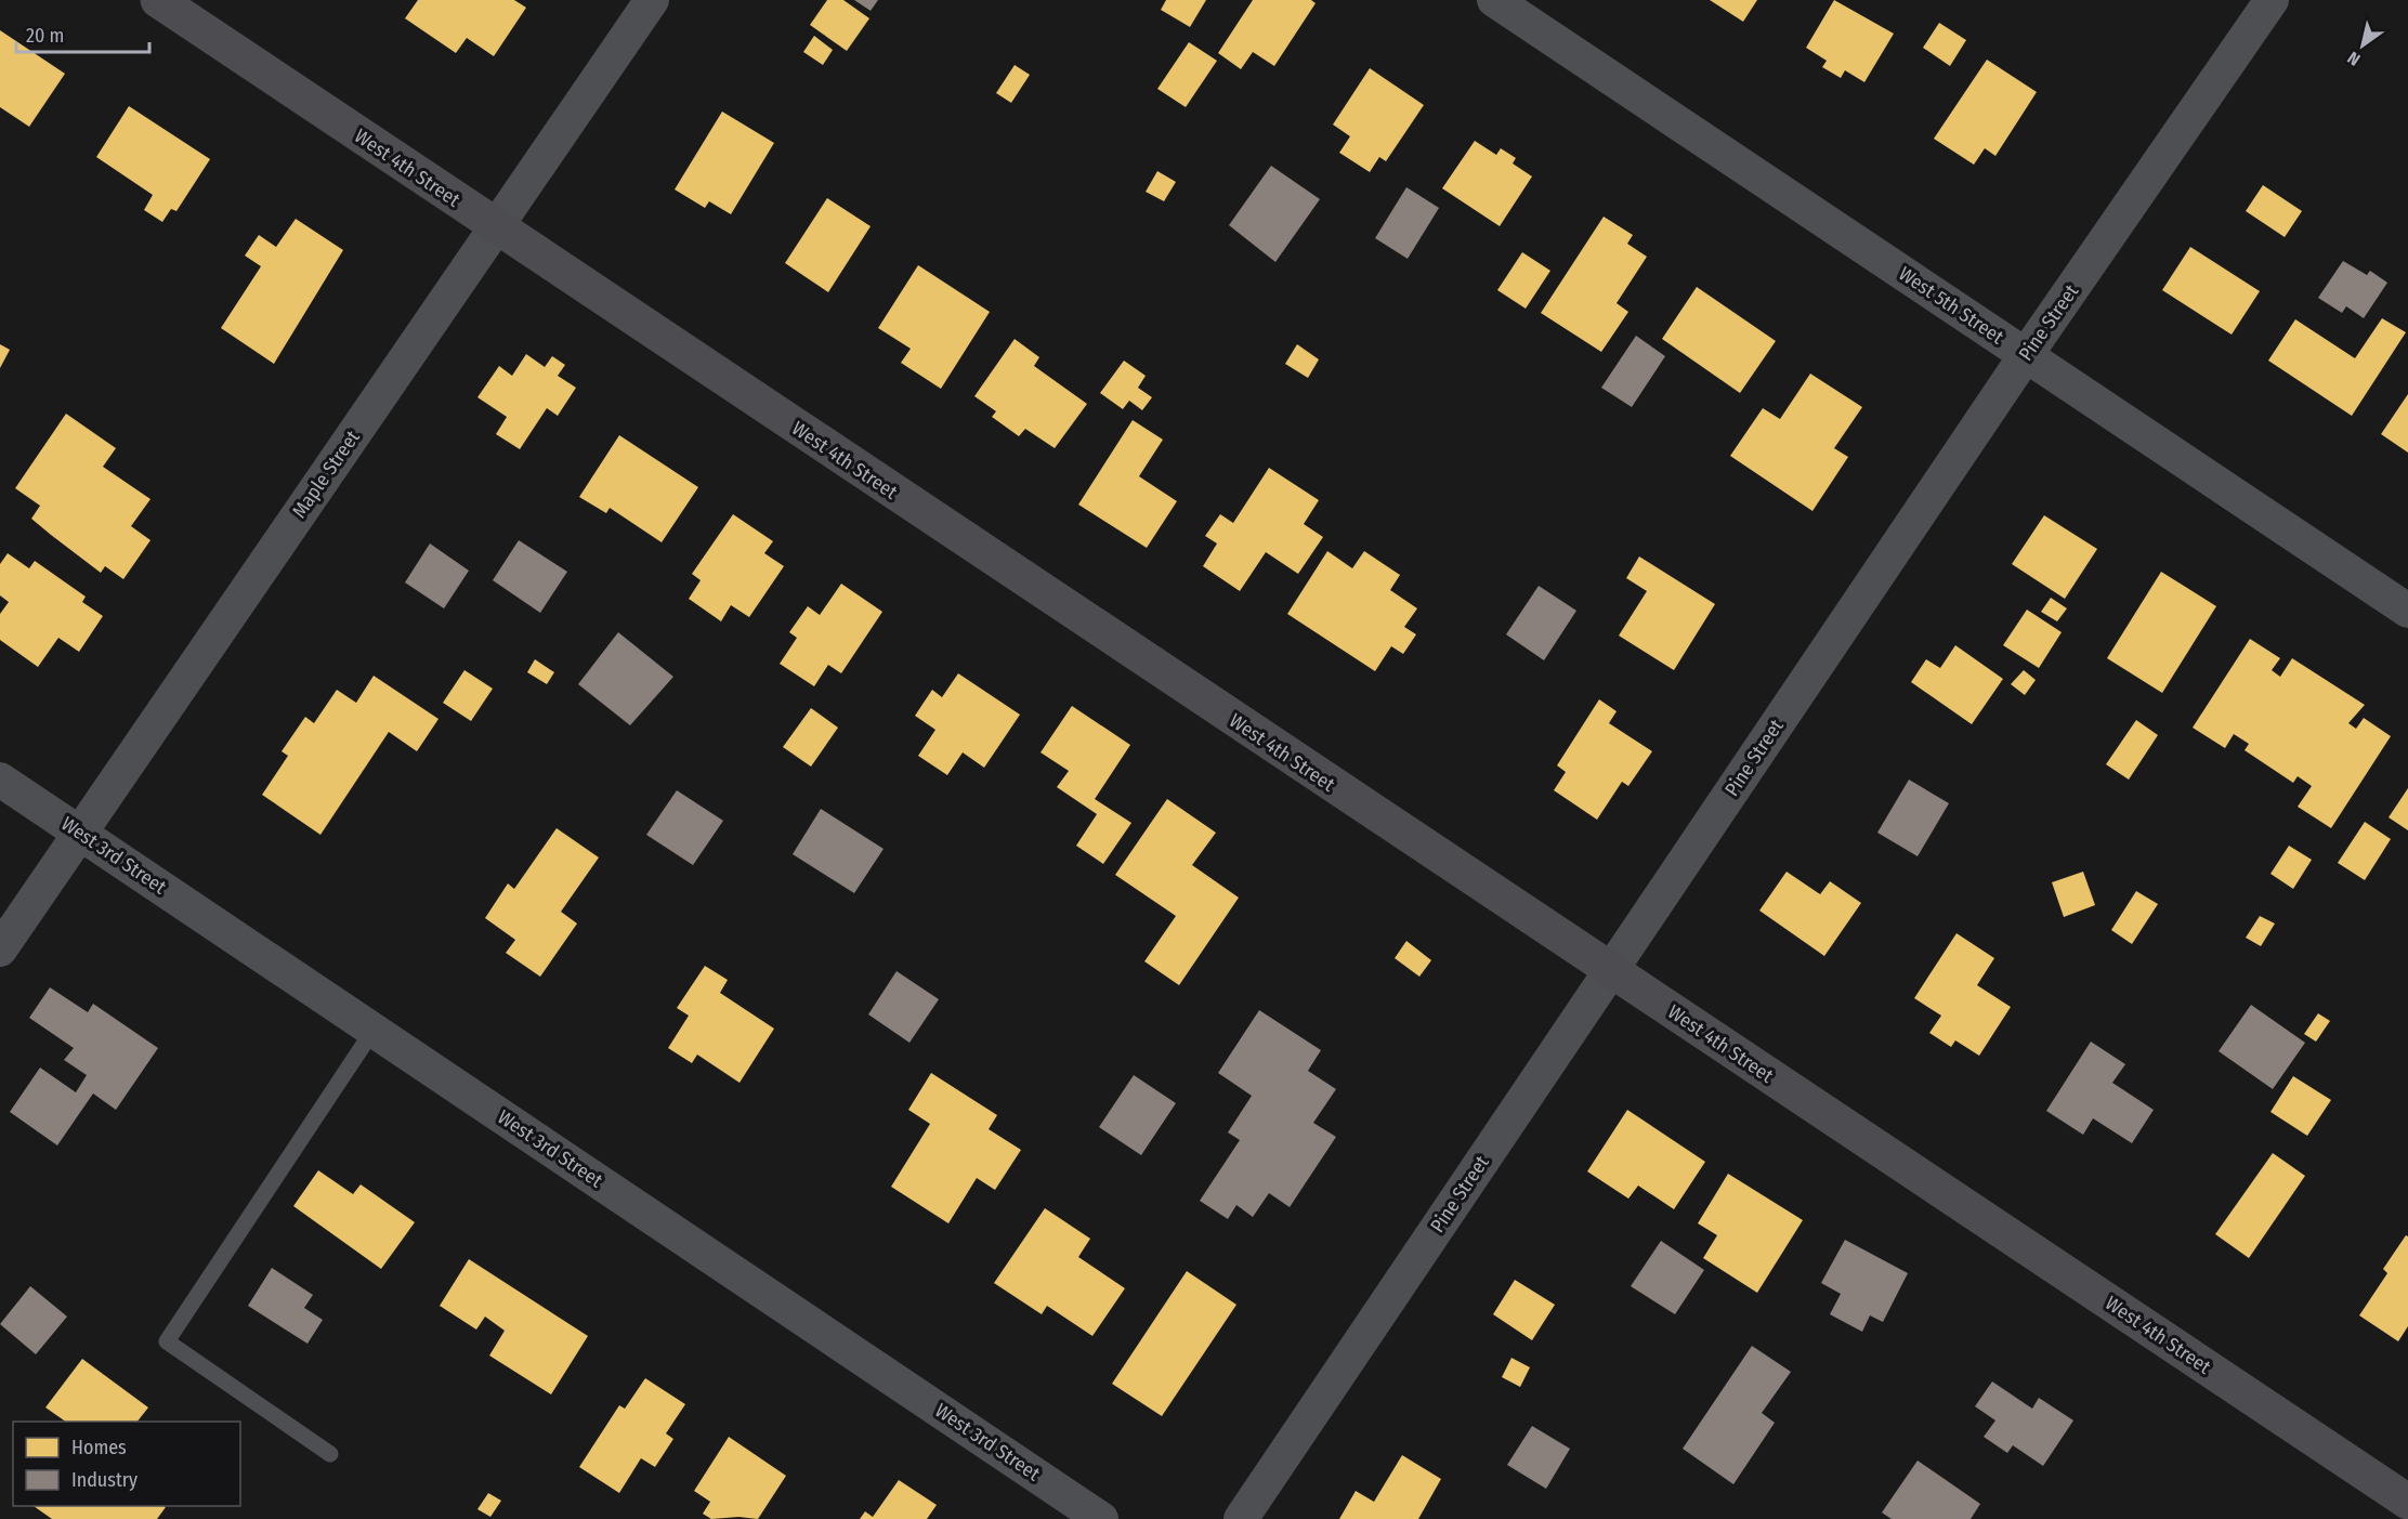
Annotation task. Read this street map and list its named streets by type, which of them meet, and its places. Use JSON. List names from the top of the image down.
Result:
{
  "streets": {
    "street": [
      "West 4th Street",
      "West 5th Street",
      "Pine Street",
      "Maple Street",
      "West 3rd Street"
    ]
  },
  "crossings": [
    ["West 4th Street", "Pine Street"],
    ["West 4th Street", "Maple Street"],
    ["West 5th Street", "Pine Street"],
    ["Maple Street", "West 3rd Street"]
  ],
  "legend": ["Homes", "Industry"],
  "scale_bar": "20 m",
  "north": "bottom left"
}
